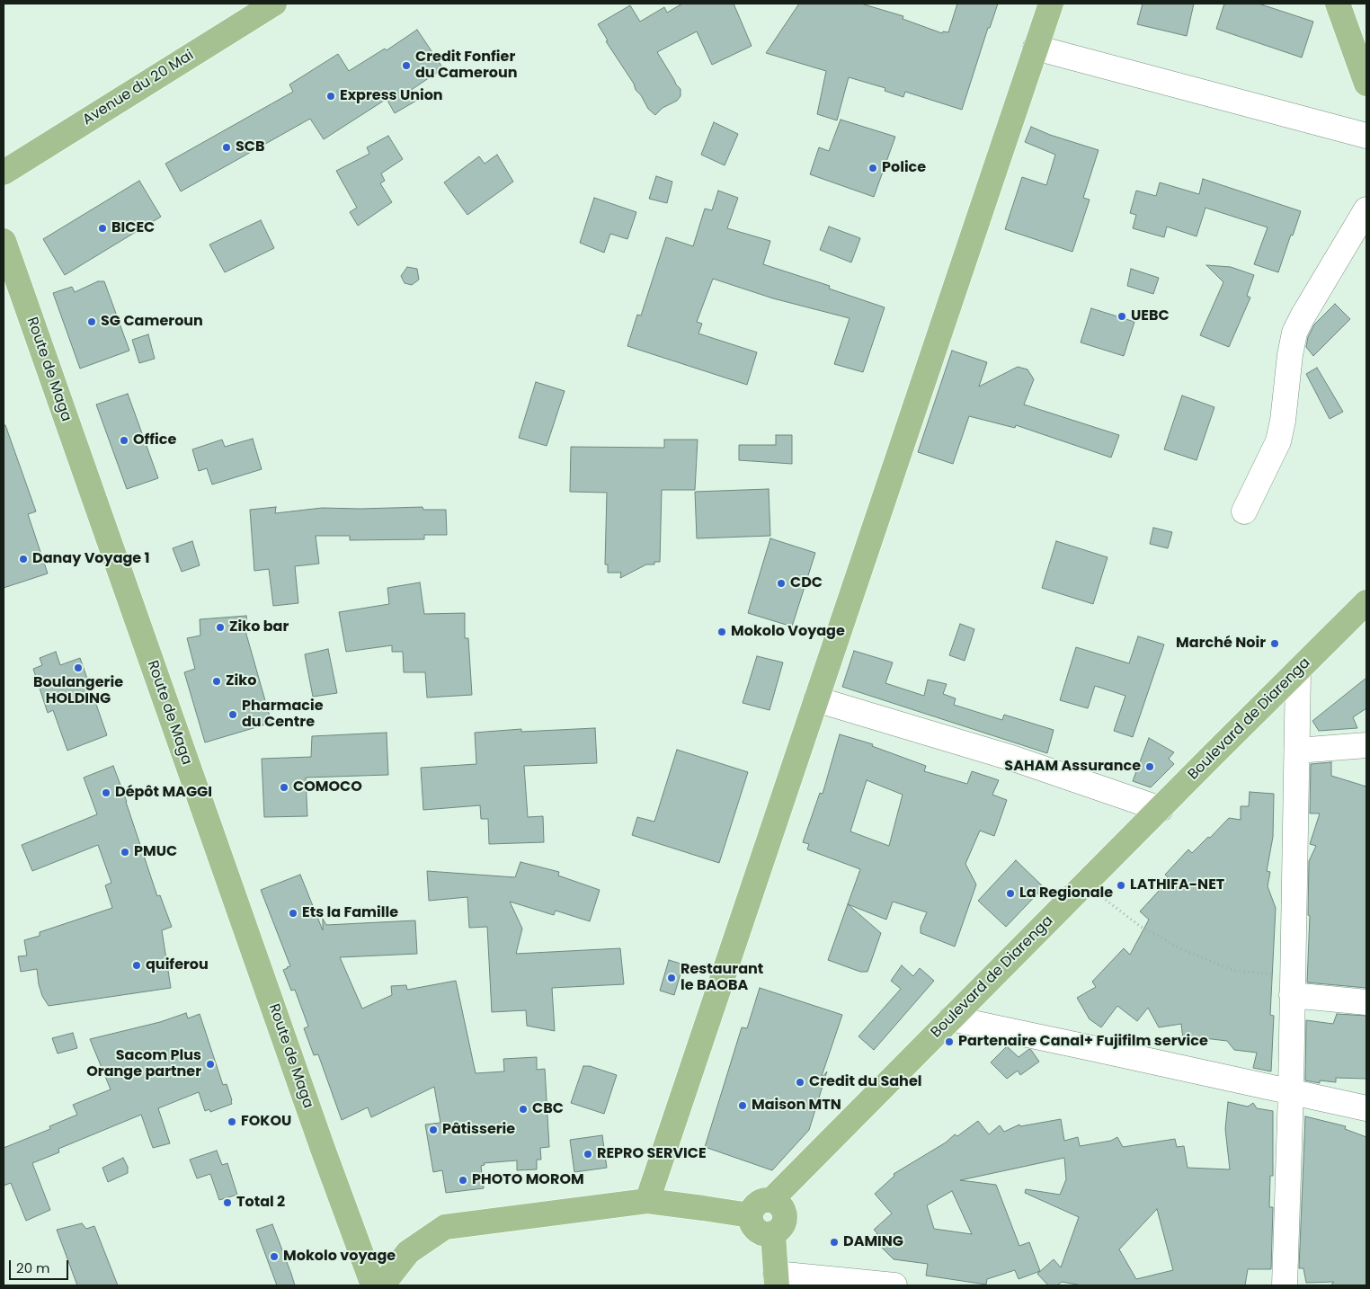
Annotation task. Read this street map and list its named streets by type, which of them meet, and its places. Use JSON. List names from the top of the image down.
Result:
{
  "streets": {
    "main road": ["Avenue du 20 Mai", "Route de Maga", "Boulevard de Diarenga"]
  },
  "places": [
    "Credit Fonfier du Cameroun",
    "Express Union",
    "SCB",
    "Police",
    "BICEC",
    "UEBC",
    "SG Cameroun",
    "Office",
    "Danay Voyage 1",
    "CDC",
    "Ziko bar",
    "Mokolo Voyage",
    "Marché Noir",
    "Boulangerie HOLDING",
    "Ziko",
    "Pharmacie du Centre",
    "SAHAM Assurance",
    "COMOCO",
    "Dépôt MAGGI",
    "PMUC",
    "LATHIFA-NET",
    "La Regionale",
    "Ets la Famille",
    "quiferou",
    "Restaurant le BAOBA",
    "Partenaire Canal+ Fujifilm service",
    "Sacom Plus Orange partner",
    "Credit du Sahel",
    "Maison MTN",
    "CBC",
    "FOKOU",
    "Pâtisserie",
    "REPRO SERVICE",
    "PHOTO MOROM",
    "Total 2",
    "DAMING",
    "Mokolo voyage"
  ],
  "scale_bar": "20 m"
}
